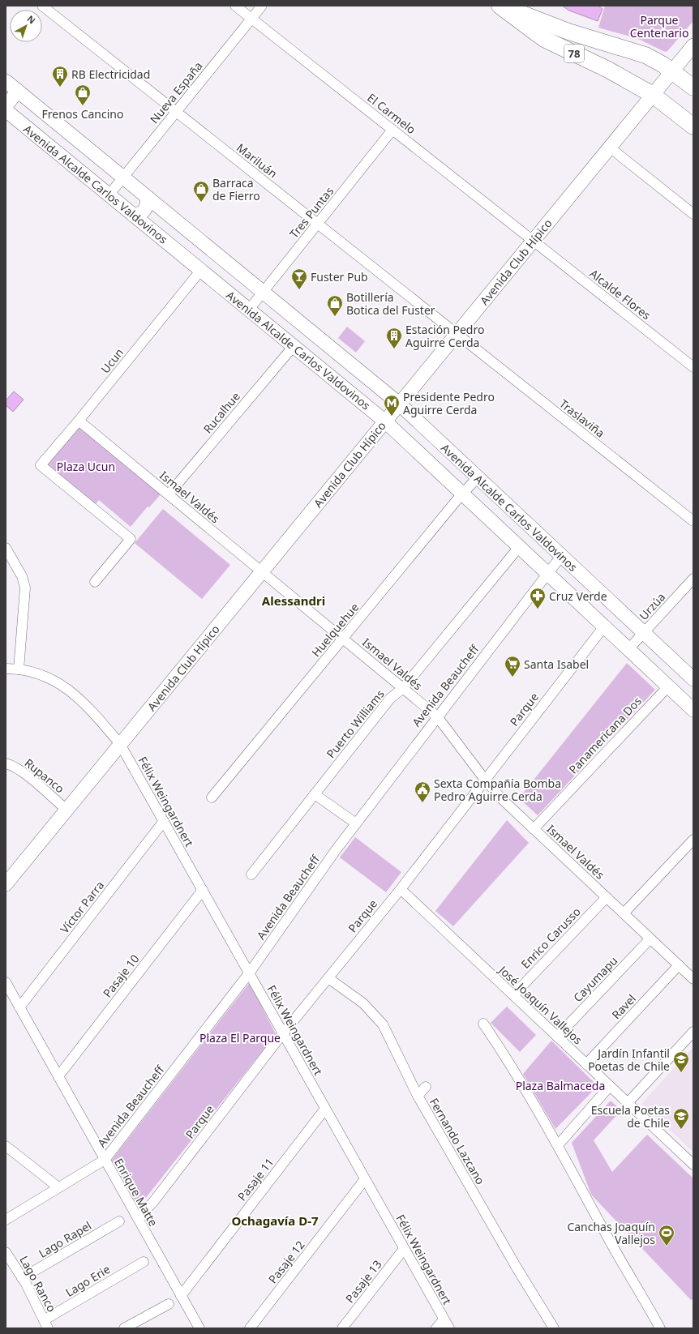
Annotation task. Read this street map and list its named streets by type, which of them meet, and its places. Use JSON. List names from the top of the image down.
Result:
{
  "streets": {
    "highway": ["78"],
    "main road": ["Avenida Alcalde Carlos Valdovinos", "Avenida Club Hípico"],
    "street": [
      "Nueva España",
      "El Carmelo",
      "Mariluán",
      "Tres Puntas",
      "Alcalde Flores",
      "Ucun",
      "Rucalhue",
      "Traslaviña",
      "Ismael Valdés",
      "Urzúa",
      "Huelquehue",
      "Avenida Beaucheff",
      "Parque",
      "Puerto Williams",
      "Panamericana Dos",
      "Rupanco",
      "Félix Weingardnert",
      "Víctor Parra",
      "Enrico Carusso",
      "Pasaje 10",
      "Cayumapu",
      "José Joaquín Vallejos",
      "Ravel",
      "Fernando Lazcano",
      "Pasaje 11",
      "Enrique Matte",
      "Lago Rapel",
      "Pasaje 12",
      "Lago Erie",
      "Pasaje 13",
      "Lago Ranco"
    ]
  },
  "crossings": [
    ["78", "Avenida Club Hípico"],
    ["Nueva España", "El Carmelo"],
    ["Nueva España", "Mariluán"],
    ["Nueva España", "Avenida Alcalde Carlos Valdovinos"],
    ["El Carmelo", "Tres Puntas"],
    ["El Carmelo", "Avenida Club Hípico"],
    ["El Carmelo", "Alcalde Flores"],
    ["Mariluán", "Tres Puntas"],
    ["Mariluán", "Avenida Club Hípico"],
    ["Mariluán", "Traslaviña"],
    ["Avenida Alcalde Carlos Valdovinos", "Tres Puntas"],
    ["Avenida Alcalde Carlos Valdovinos", "Avenida Club Hípico"],
    ["Avenida Alcalde Carlos Valdovinos", "Ucun"],
    ["Avenida Alcalde Carlos Valdovinos", "Rucalhue"],
    ["Avenida Alcalde Carlos Valdovinos", "Urzúa"],
    ["Avenida Alcalde Carlos Valdovinos", "Huelquehue"],
    ["Avenida Alcalde Carlos Valdovinos", "Avenida Beaucheff"],
    ["Avenida Alcalde Carlos Valdovinos", "Parque"],
    ["Avenida Alcalde Carlos Valdovinos", "Puerto Williams"],
    ["Avenida Alcalde Carlos Valdovinos", "Panamericana Dos"],
    ["Avenida Club Hípico", "Alcalde Flores"],
    ["Avenida Club Hípico", "Traslaviña"],
    ["Avenida Club Hípico", "Ismael Valdés"],
    ["Avenida Club Hípico", "Rupanco"],
    ["Avenida Club Hípico", "Félix Weingardnert"],
    ["Ucun", "Ismael Valdés"],
    ["Rucalhue", "Ismael Valdés"],
    ["Ismael Valdés", "Huelquehue"],
    ["Ismael Valdés", "Avenida Beaucheff"],
    ["Ismael Valdés", "Parque"],
    ["Ismael Valdés", "Puerto Williams"],
    ["Ismael Valdés", "Panamericana Dos"],
    ["Ismael Valdés", "Enrico Carusso"],
    ["Ismael Valdés", "Cayumapu"],
    ["Ismael Valdés", "Ravel"],
    ["Avenida Beaucheff", "Félix Weingardnert"],
    ["Avenida Beaucheff", "Enrique Matte"],
    ["Parque", "Félix Weingardnert"],
    ["Parque", "José Joaquín Vallejos"],
    ["Parque", "Fernando Lazcano"],
    ["Parque", "Enrique Matte"],
    ["Félix Weingardnert", "Víctor Parra"],
    ["Félix Weingardnert", "Pasaje 10"],
    ["Félix Weingardnert", "Pasaje 11"],
    ["Félix Weingardnert", "Pasaje 12"],
    ["Félix Weingardnert", "Pasaje 13"],
    ["Víctor Parra", "Enrique Matte"],
    ["Enrico Carusso", "José Joaquín Vallejos"],
    ["Pasaje 10", "Enrique Matte"],
    ["Cayumapu", "José Joaquín Vallejos"],
    ["José Joaquín Vallejos", "Ravel"],
    ["Pasaje 11", "Enrique Matte"],
    ["Lago Rapel", "Lago Ranco"],
    ["Lago Erie", "Lago Ranco"]
  ],
  "districts": ["Alessandri", "Ochagavía D-7"],
  "parks": [
    "Parque Centenario",
    "Plaza Ucun",
    "Plaza El Parque",
    "Plaza Balmaceda"
  ],
  "places": {
    "building": ["RB Electricidad", "Estación Pedro Aguirre Cerda"],
    "shop": ["Frenos Cancino", "Barraca de Fierro", "Botillería Botica del Fuster"],
    "bar": ["Fuster Pub"],
    "metro station": ["Presidente Pedro Aguirre Cerda"],
    "pharmacy": ["Cruz Verde"],
    "supermarket": ["Santa Isabel"],
    "public building": ["Sexta Compañía Bomba Pedro Aguirre Cerda"],
    "school or university": ["Jardín Infantil Poetas de Chile", "Escuela Poetas de Chile"],
    "sports": ["Canchas Joaquín Vallejos"]
  },
  "north": "top right"
}
